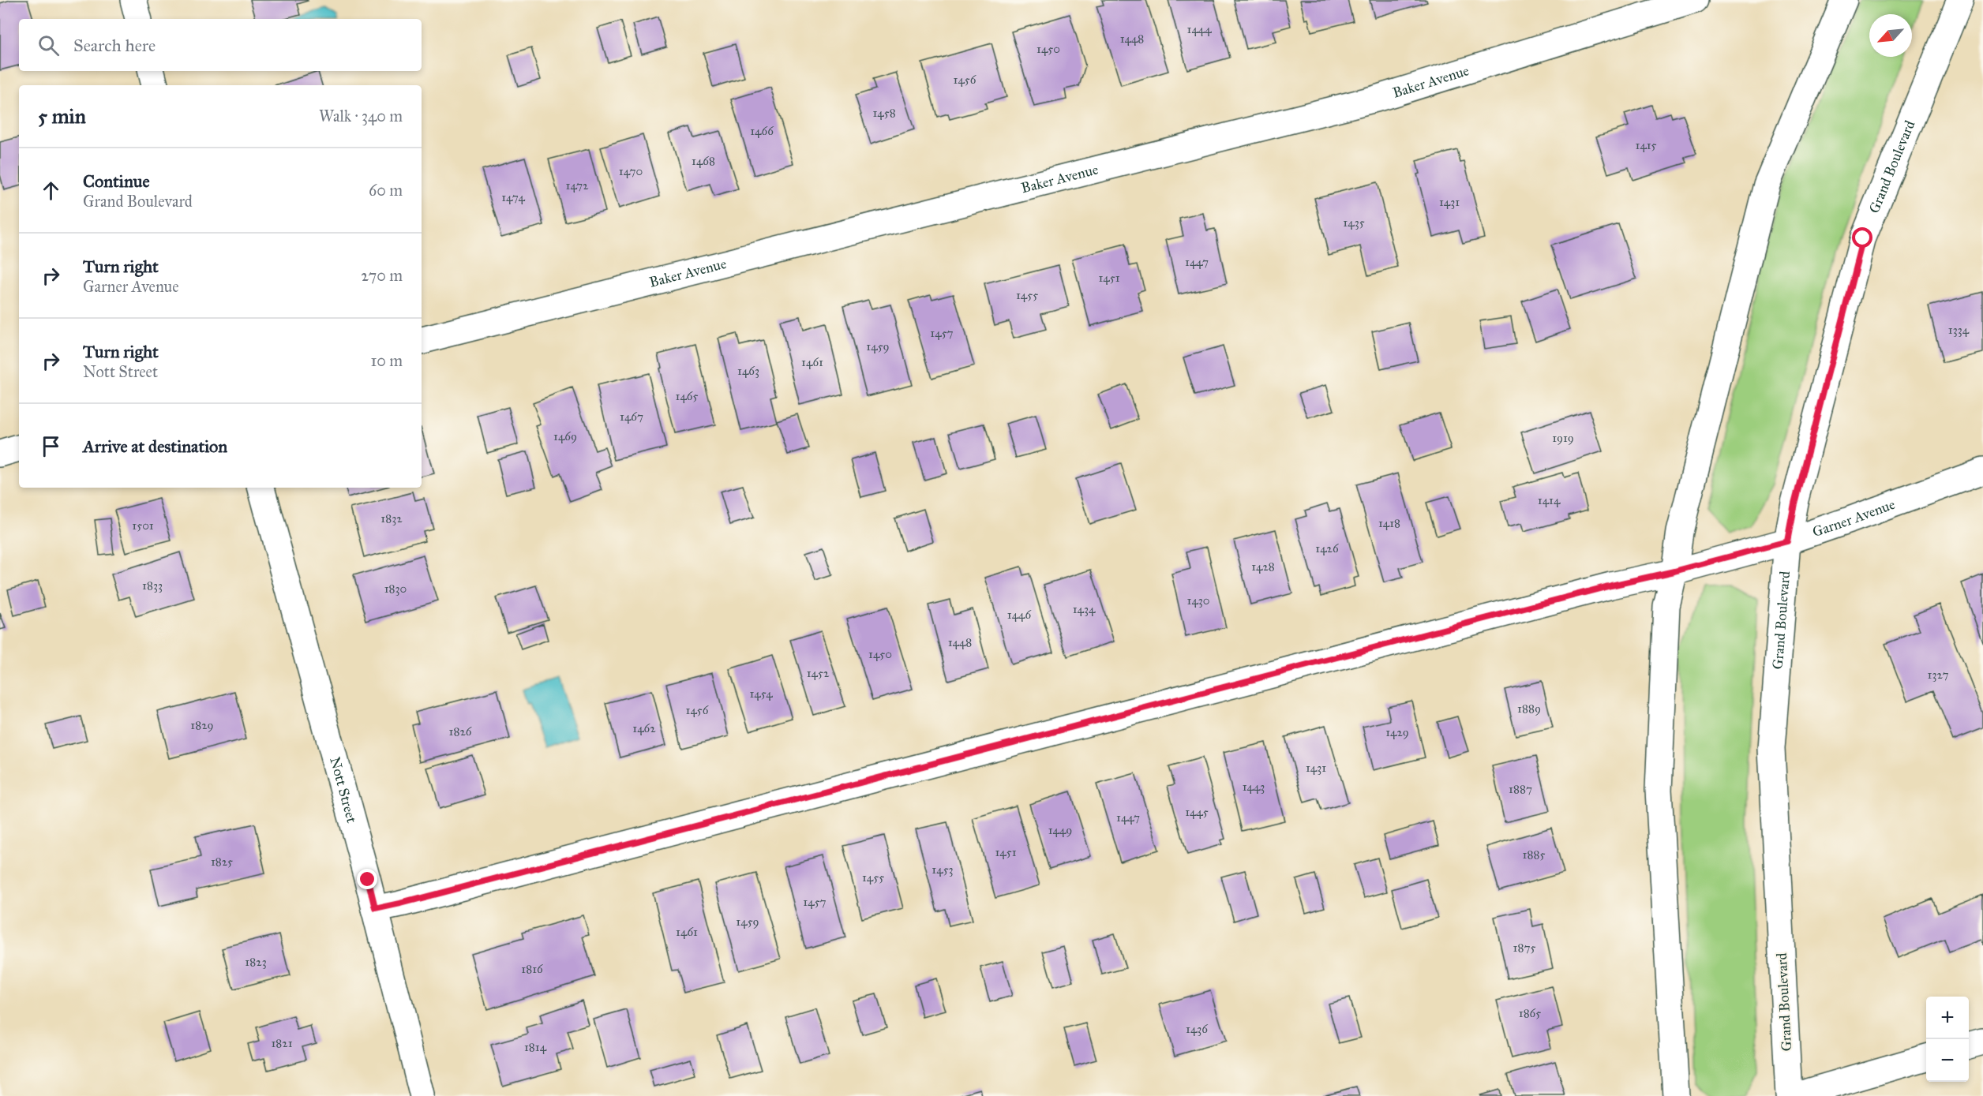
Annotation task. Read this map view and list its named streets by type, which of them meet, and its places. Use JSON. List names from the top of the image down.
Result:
{
  "streets": {
    "street": [
      "Baker Avenue",
      "Grand Boulevard",
      "Garner Avenue",
      "Nott Street"
    ]
  },
  "crossings": [
    ["Grand Boulevard", "Garner Avenue"],
    ["Garner Avenue", "Nott Street"]
  ],
  "house_numbers": [
    "1444",
    "1448",
    "1450",
    "1456",
    "1458",
    "1466",
    "1415",
    "1468",
    "1470",
    "1472",
    "1474",
    "1431",
    "1435",
    "1447",
    "1451",
    "1455",
    "1334",
    "1457",
    "1459",
    "1461",
    "1463",
    "1465",
    "1467",
    "1469",
    "1919",
    "1414",
    "1832",
    "1418",
    "1501",
    "1426",
    "1428",
    "1833",
    "1830",
    "1430",
    "1434",
    "1446",
    "1448",
    "1450",
    "1452",
    "1327",
    "1454",
    "1889",
    "1456",
    "1829",
    "1462",
    "1826",
    "1429",
    "1431",
    "1443",
    "1887",
    "1445",
    "1447",
    "1449",
    "1451",
    "1885",
    "1825",
    "1453",
    "1455",
    "1457",
    "1459",
    "1461",
    "1875",
    "1823",
    "1816",
    "1865",
    "1436",
    "1821",
    "1814"
  ],
  "north": "bottom left",
  "page": {
    "search": "Search here",
    "heading": ["5 min", "Walk · 340 m"],
    "list": [
      ["Continue", "Grand Boulevard", "60 m"],
      ["Turn right", "Garner Avenue", "270 m"],
      ["Turn right", "Nott Street", "10 m"],
      "Arrive at destination"
    ],
    "map_buttons": ["+", "−"]
  }
}
